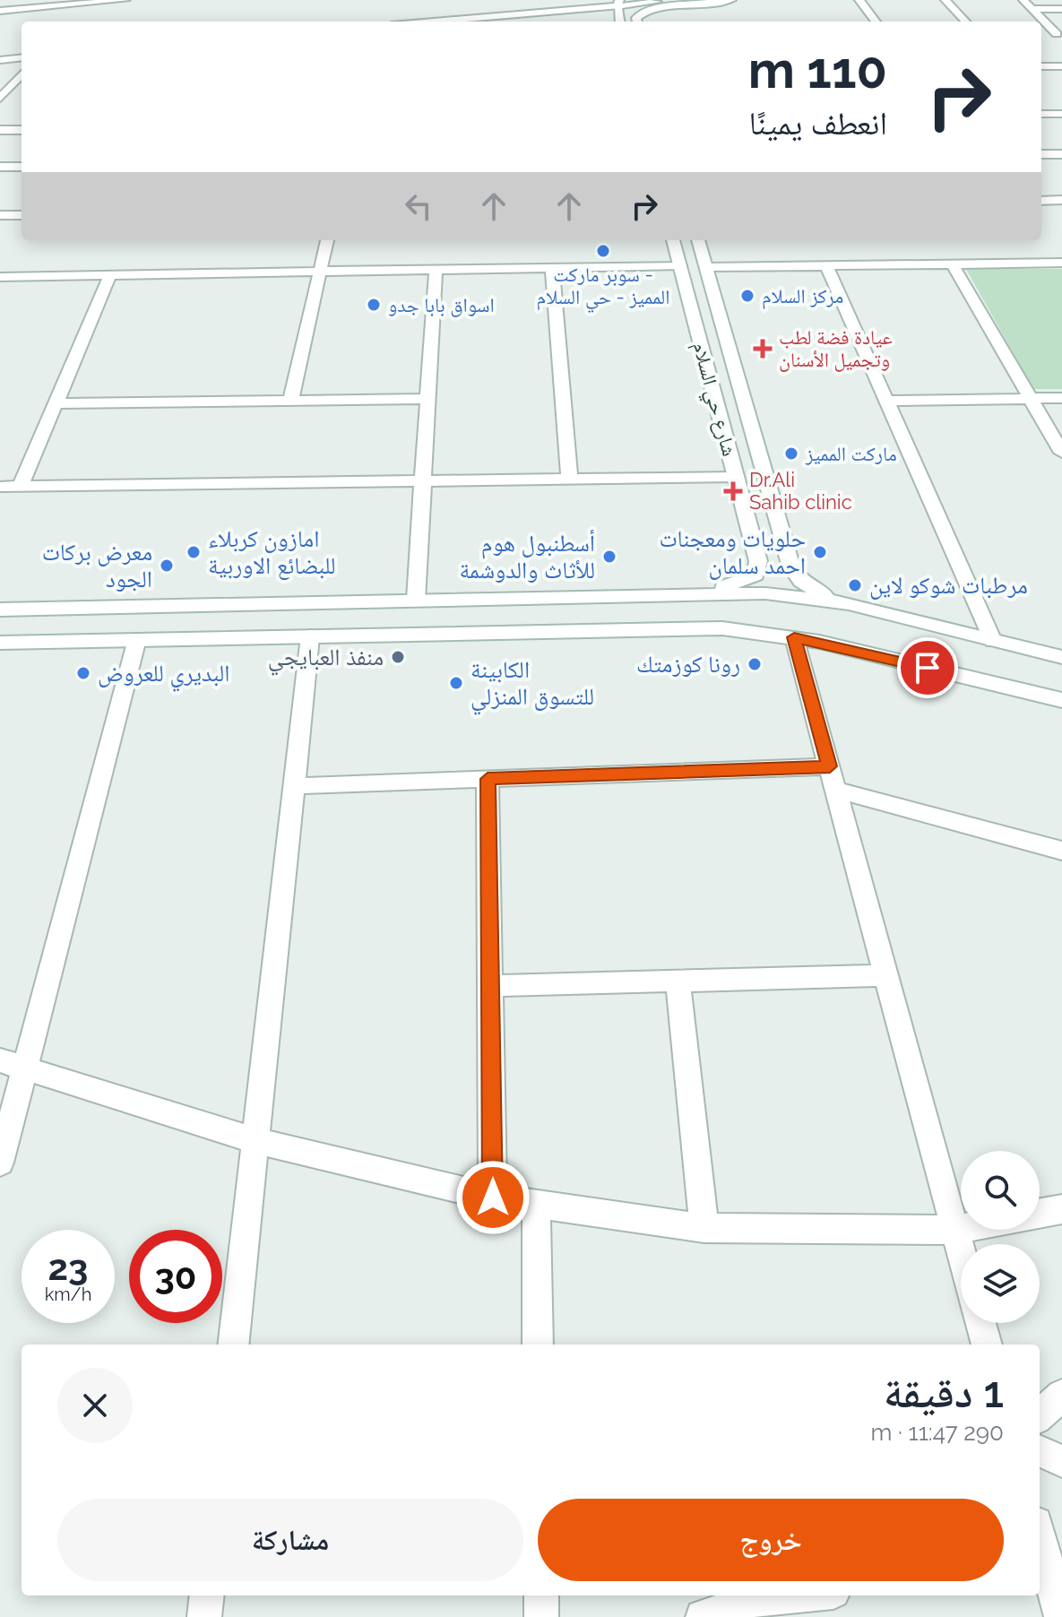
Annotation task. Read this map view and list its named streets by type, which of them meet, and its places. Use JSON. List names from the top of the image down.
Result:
{
  "streets": {
    "street": ["شارع حي السلام"]
  },
  "places": {
    "other": [
      "سوبر ماركت - المميز - حي السلام",
      "مركز السلام",
      "اسواق بابا جدو",
      "ماركت المميز",
      "امازون كربلاء للبضائع الاوربية",
      "حلويات ومعجنات احمد سلمان",
      "أسطنبول هوم للأثاث والدوشمة",
      "معرض بركات الجود",
      "مرطبات شوكو لاين",
      "منفذ العبايجي",
      "رونا كوزمتك",
      "البديري للعروض",
      "الكابينة للتسوق المنزلي"
    ],
    "health": ["عيادة فضة لطب وتجميل الأسنان", "Dr.Ali Sahib clinic"]
  },
  "page": {
    "turn": ["110 m", "انعطف يمينًا"],
    "speed": "23 km/h",
    "limit": "30",
    "heading": ["1 دقيقة", "290 m · 11:47"],
    "buttons": ["خروج", "مشاركة"]
  }
}
